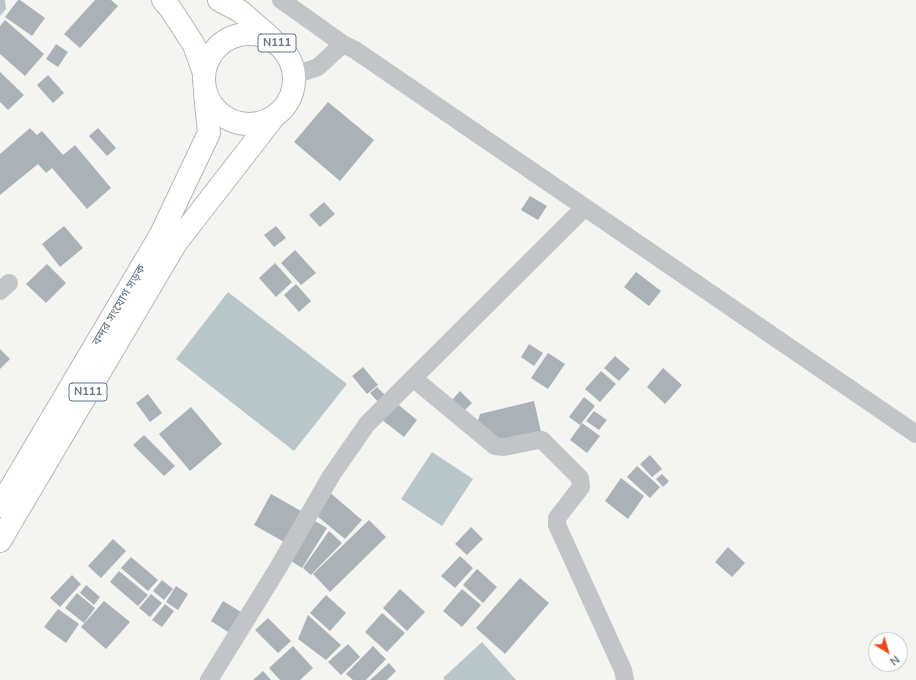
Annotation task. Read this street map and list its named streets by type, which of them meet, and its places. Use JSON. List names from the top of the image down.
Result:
{
  "streets": {
    "highway": ["N111", "বন্দর সংযোগ সড়ক"]
  },
  "crossings": [
    ["N111", "বন্দর সংযোগ সড়ক"]
  ],
  "north": "bottom right"
}
